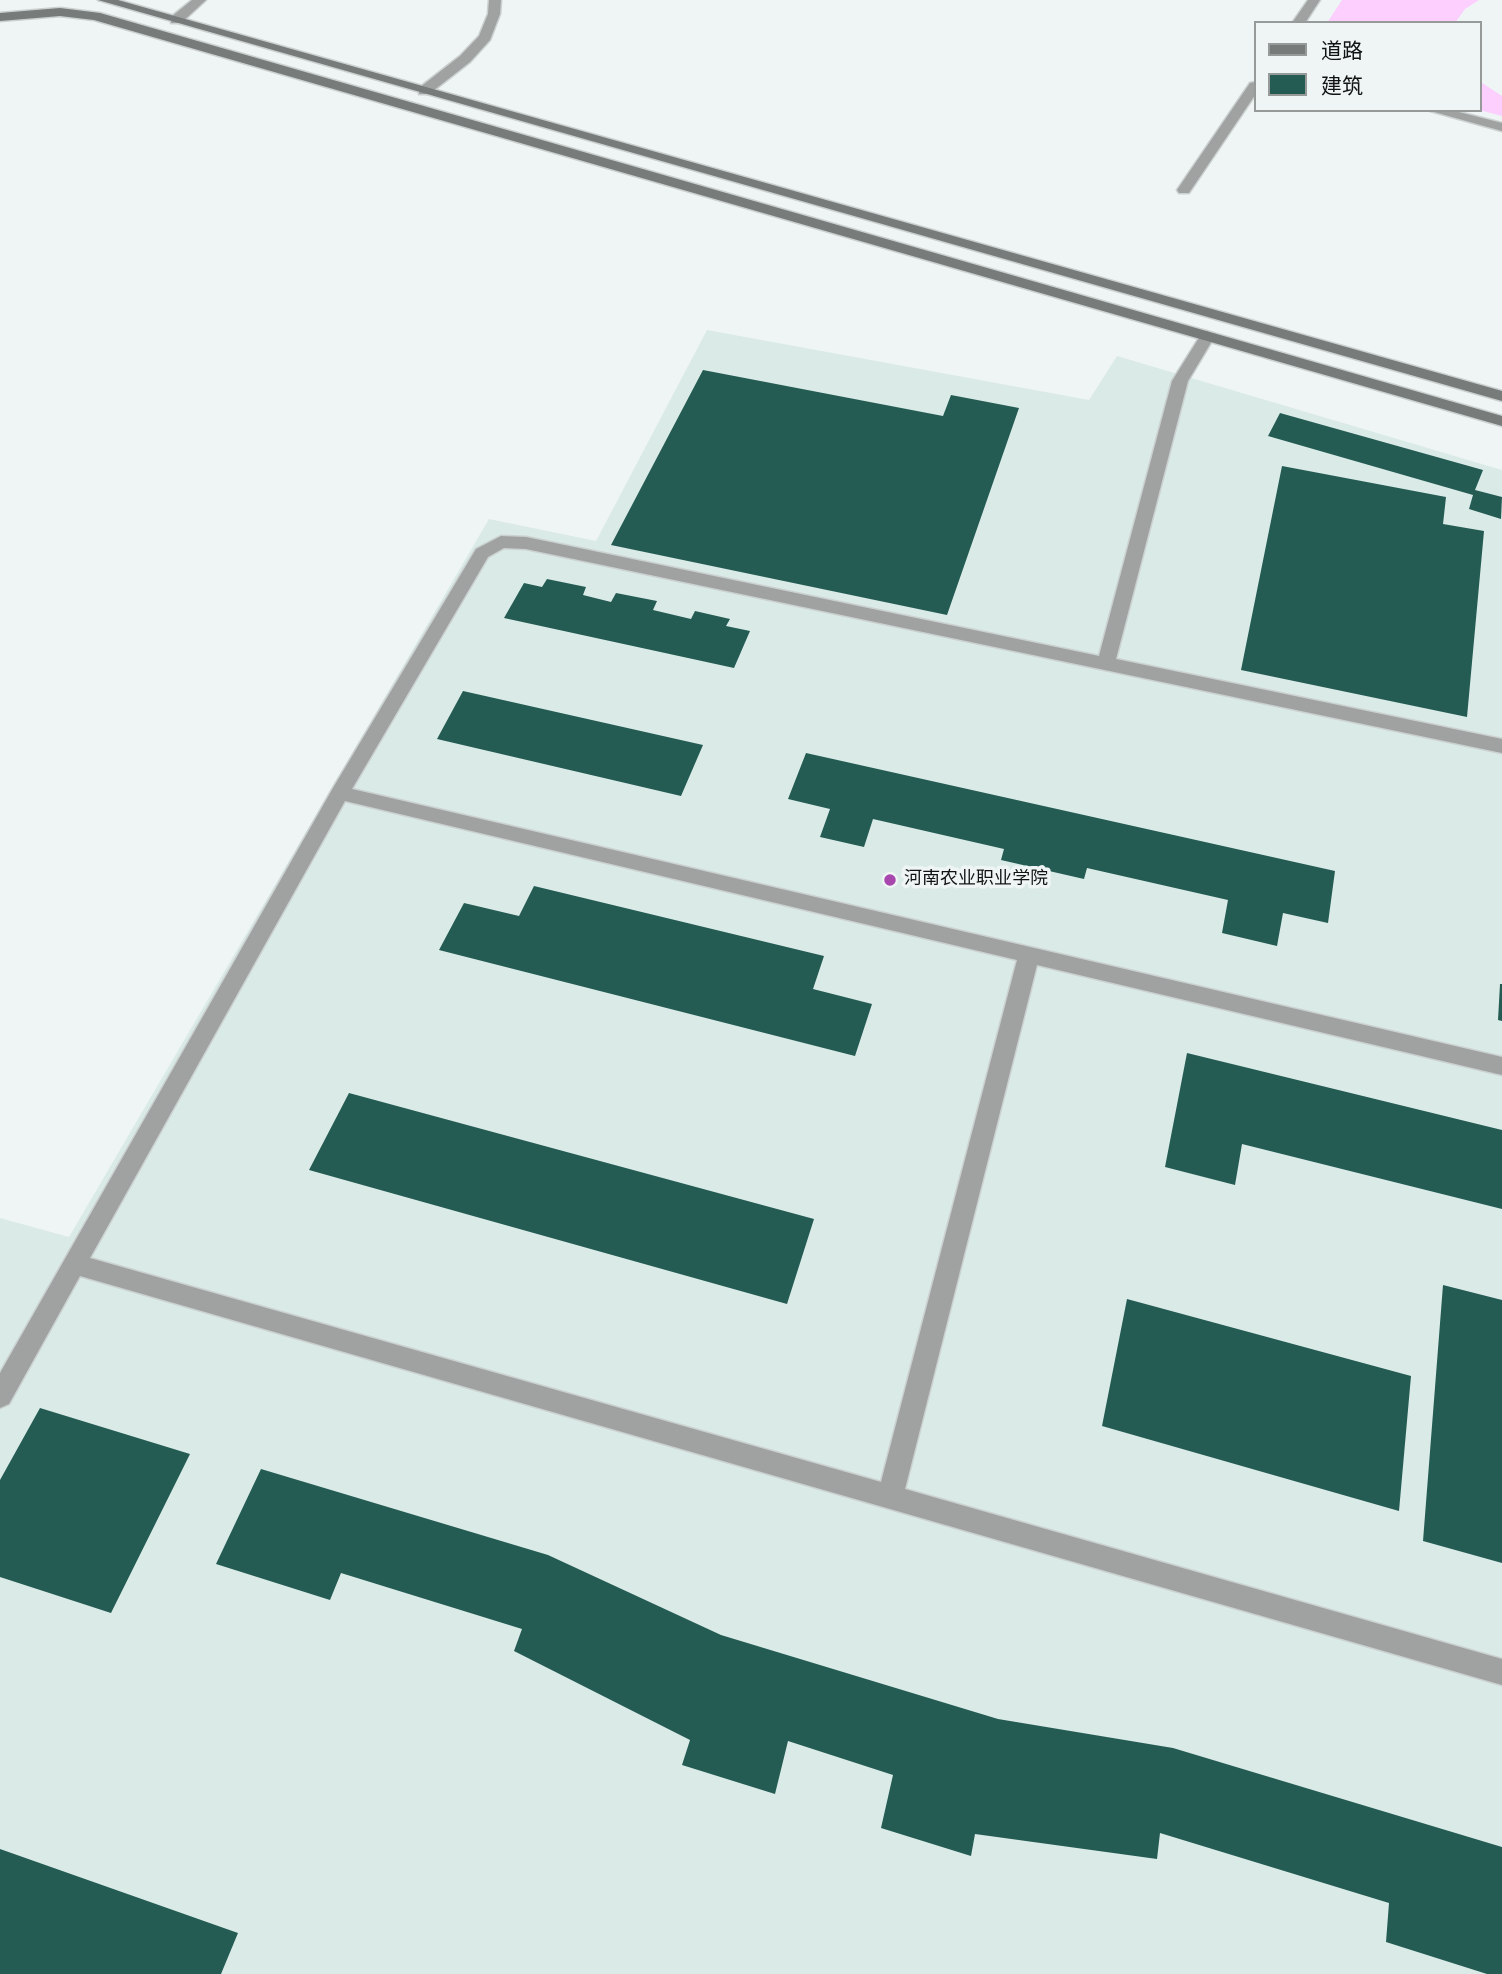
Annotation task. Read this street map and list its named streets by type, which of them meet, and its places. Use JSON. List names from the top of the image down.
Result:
{
  "places": ["河南农业职业学院"],
  "legend": ["道路", "建筑"]
}
